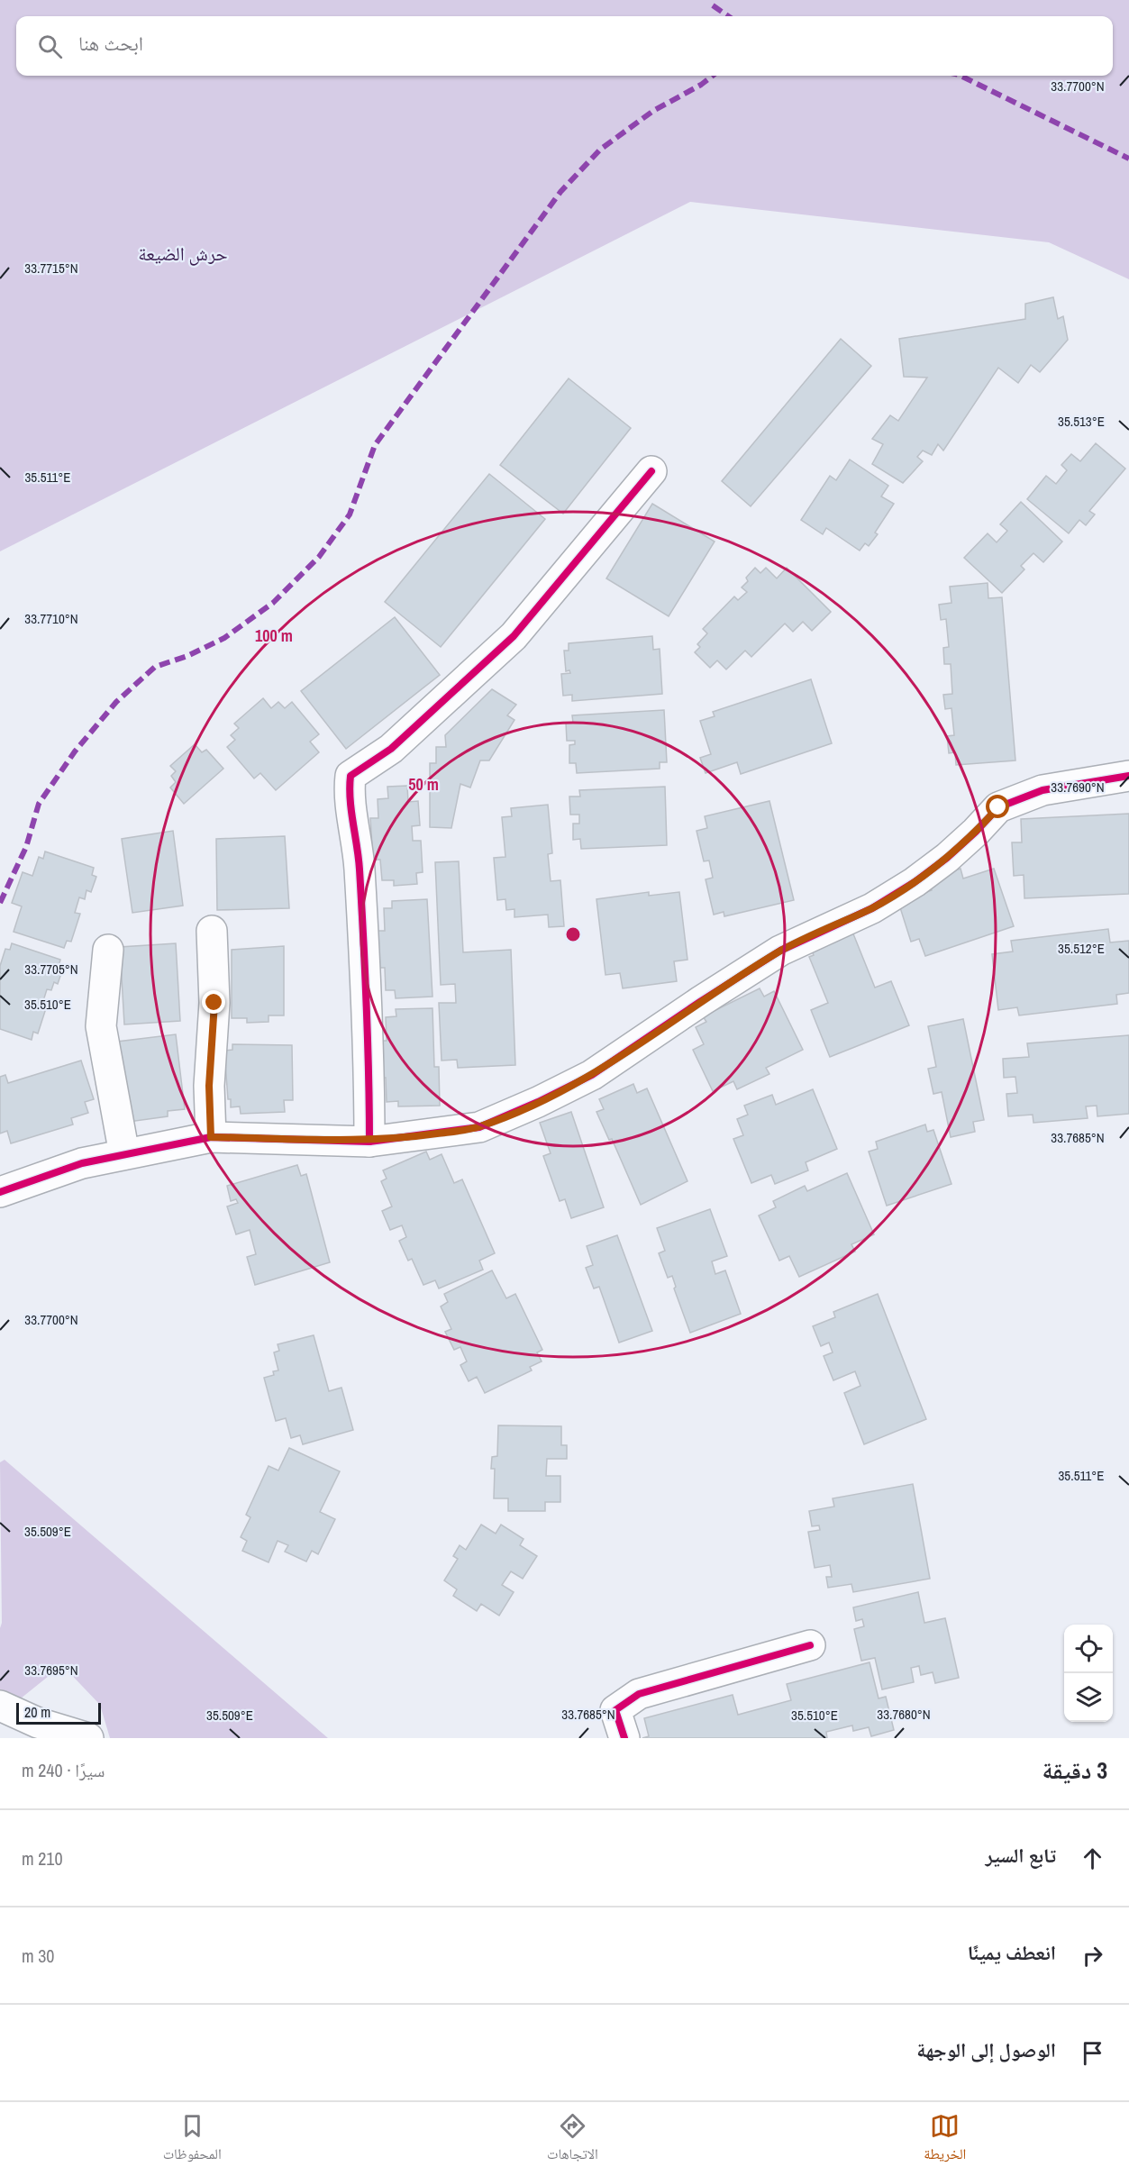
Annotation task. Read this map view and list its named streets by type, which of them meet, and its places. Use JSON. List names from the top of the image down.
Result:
{
  "parks": ["حرش الضيعة"],
  "scale_bar": "20 m",
  "page": {
    "search": "ابحث هنا",
    "scale": "20 m",
    "heading": ["3 دقيقة", "سيرًا · 240 m"],
    "list": [
      ["تابع السير", "210 m"],
      ["انعطف يمينًا", "30 m"],
      "الوصول إلى الوجهة"
    ],
    "nav": ["الخريطة", "الاتجاهات", "المحفوظات"]
  },
  "coordinates": [
    "33.7700°N",
    "33.7715°N",
    "35.513°E",
    "35.511°E",
    "33.7710°N",
    "33.7690°N",
    "35.512°E",
    "33.7705°N",
    "35.510°E",
    "33.7685°N",
    "35.509°E",
    "33.7695°N",
    "33.7680°N"
  ],
  "rings": ["100 m", "50 m"]
}
